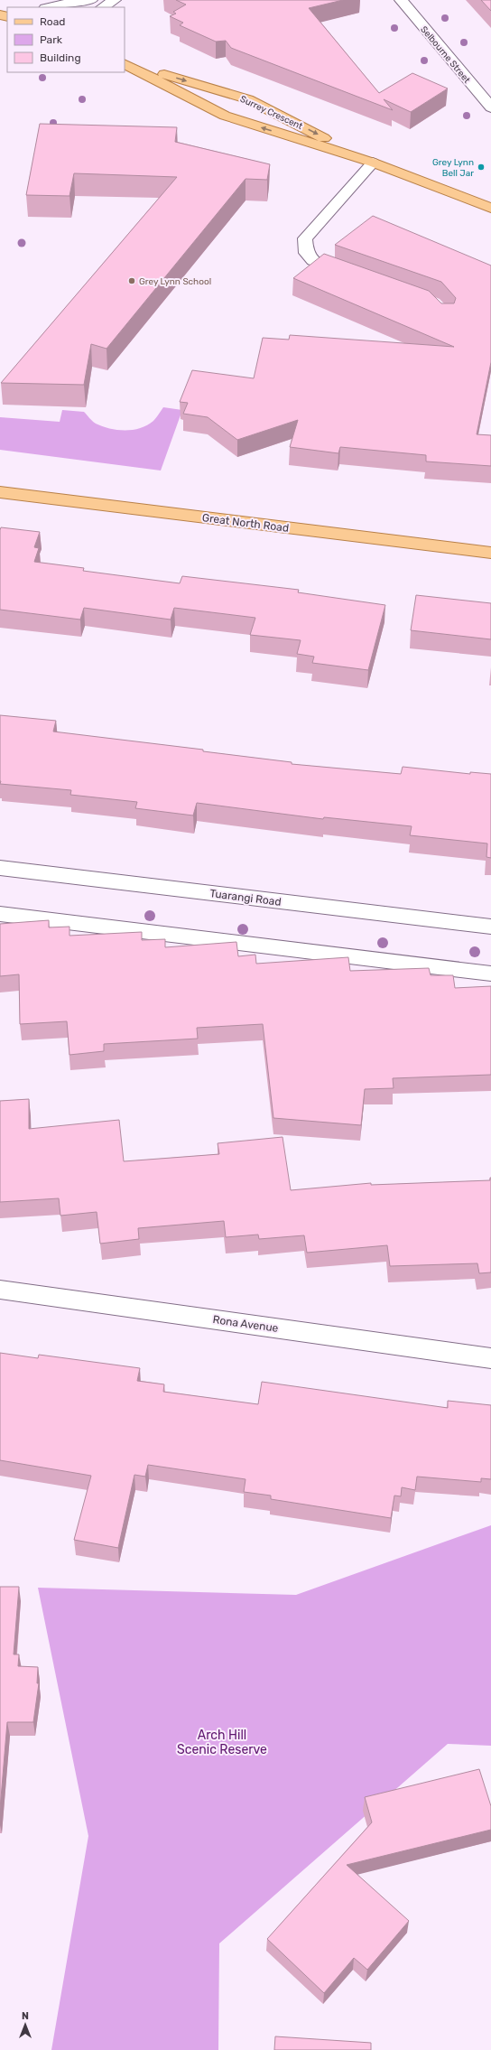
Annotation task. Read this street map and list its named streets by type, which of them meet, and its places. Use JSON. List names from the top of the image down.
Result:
{
  "streets": {
    "main road": ["Surrey Crescent", "Great North Road"],
    "street": ["Selbourne Street", "Tuarangi Road", "Rona Avenue"]
  },
  "parks": ["Arch Hill Scenic Reserve"],
  "places": ["Grey Lynn Bell Jar", "Grey Lynn School"],
  "legend": ["Road", "Park", "Building"],
  "north": "top"
}
